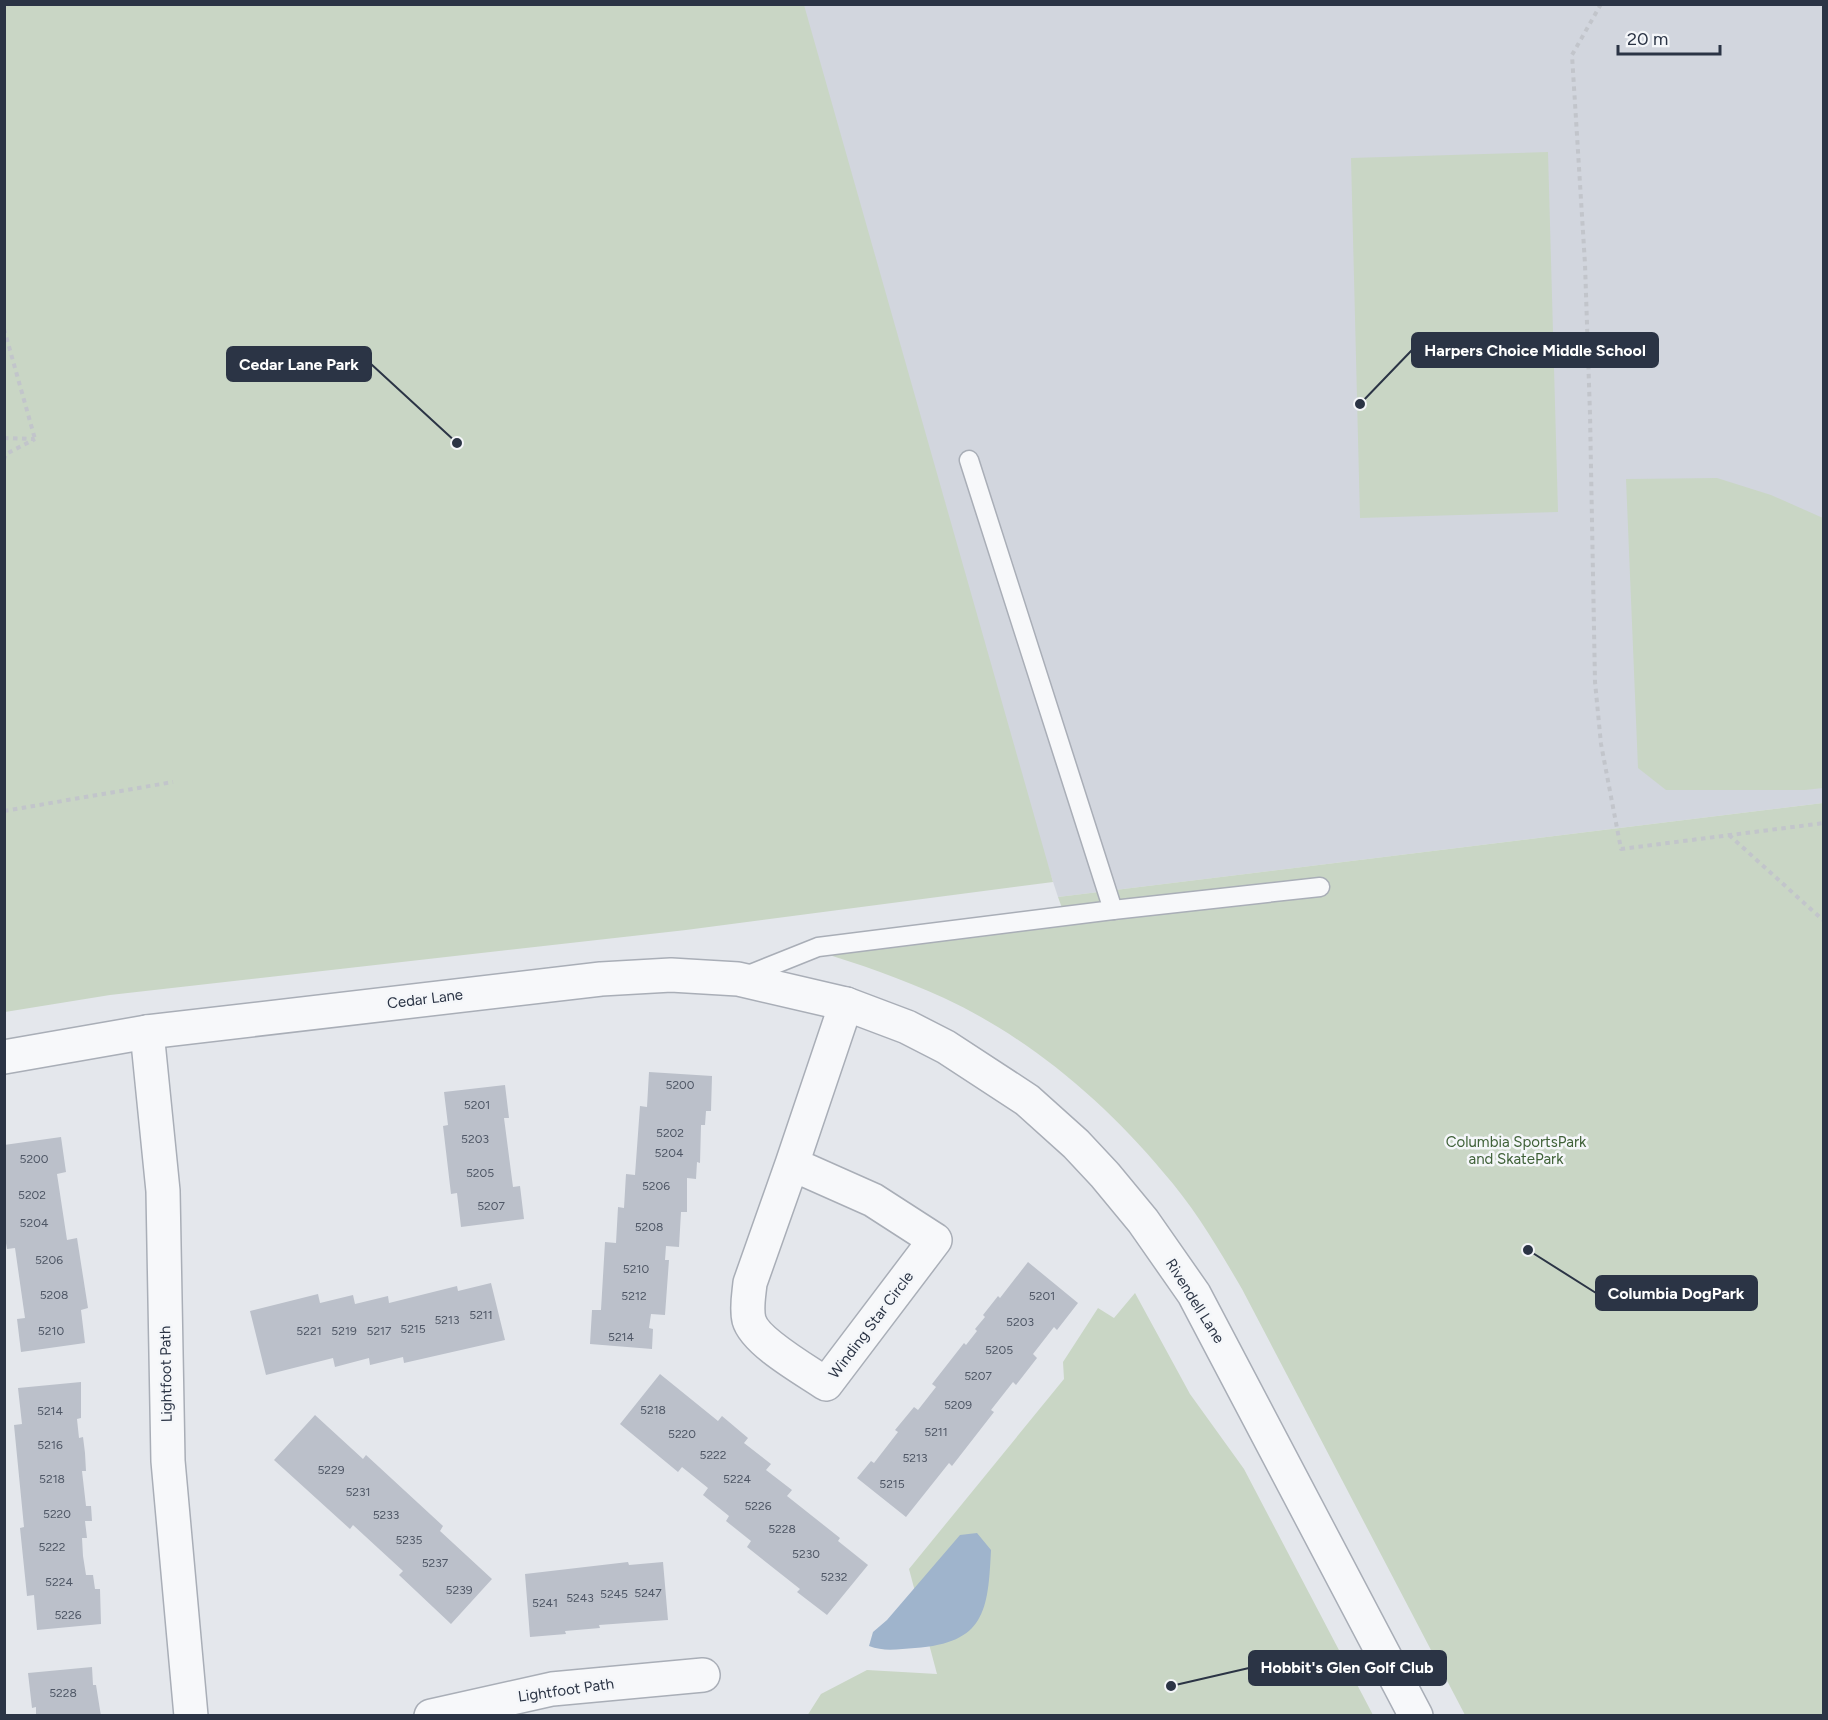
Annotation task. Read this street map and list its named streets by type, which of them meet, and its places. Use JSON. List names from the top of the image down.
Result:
{
  "streets": {
    "street": [
      "Cedar Lane",
      "Rivendell Lane",
      "Winding Star Circle",
      "Lightfoot Path"
    ]
  },
  "crossings": [
    ["Cedar Lane", "Rivendell Lane"],
    ["Cedar Lane", "Winding Star Circle"],
    ["Cedar Lane", "Lightfoot Path"],
    ["Rivendell Lane", "Winding Star Circle"]
  ],
  "parks": ["Columbia SportsPark and SkatePark"],
  "places": [
    "Harpers Choice Middle School",
    "Cedar Lane Park",
    "Columbia DogPark",
    "Hobbit's Glen Golf Club"
  ],
  "house_numbers": [
    "5200",
    "5201",
    "5202",
    "5203",
    "5204",
    "5200",
    "5205",
    "5206",
    "5202",
    "5207",
    "5204",
    "5208",
    "5206",
    "5210",
    "5208",
    "5212",
    "5201",
    "5211",
    "5213",
    "5203",
    "5215",
    "5210",
    "5221",
    "5219",
    "5217",
    "5214",
    "5205",
    "5207",
    "5209",
    "5218",
    "5214",
    "5211",
    "5220",
    "5216",
    "5222",
    "5213",
    "5229",
    "5218",
    "5224",
    "5215",
    "5231",
    "5226",
    "5220",
    "5233",
    "5228",
    "5235",
    "5222",
    "5230",
    "5237",
    "5232",
    "5224",
    "5239",
    "5247",
    "5245",
    "5243",
    "5241",
    "5226",
    "5228"
  ],
  "scale_bar": "20 m"
}
